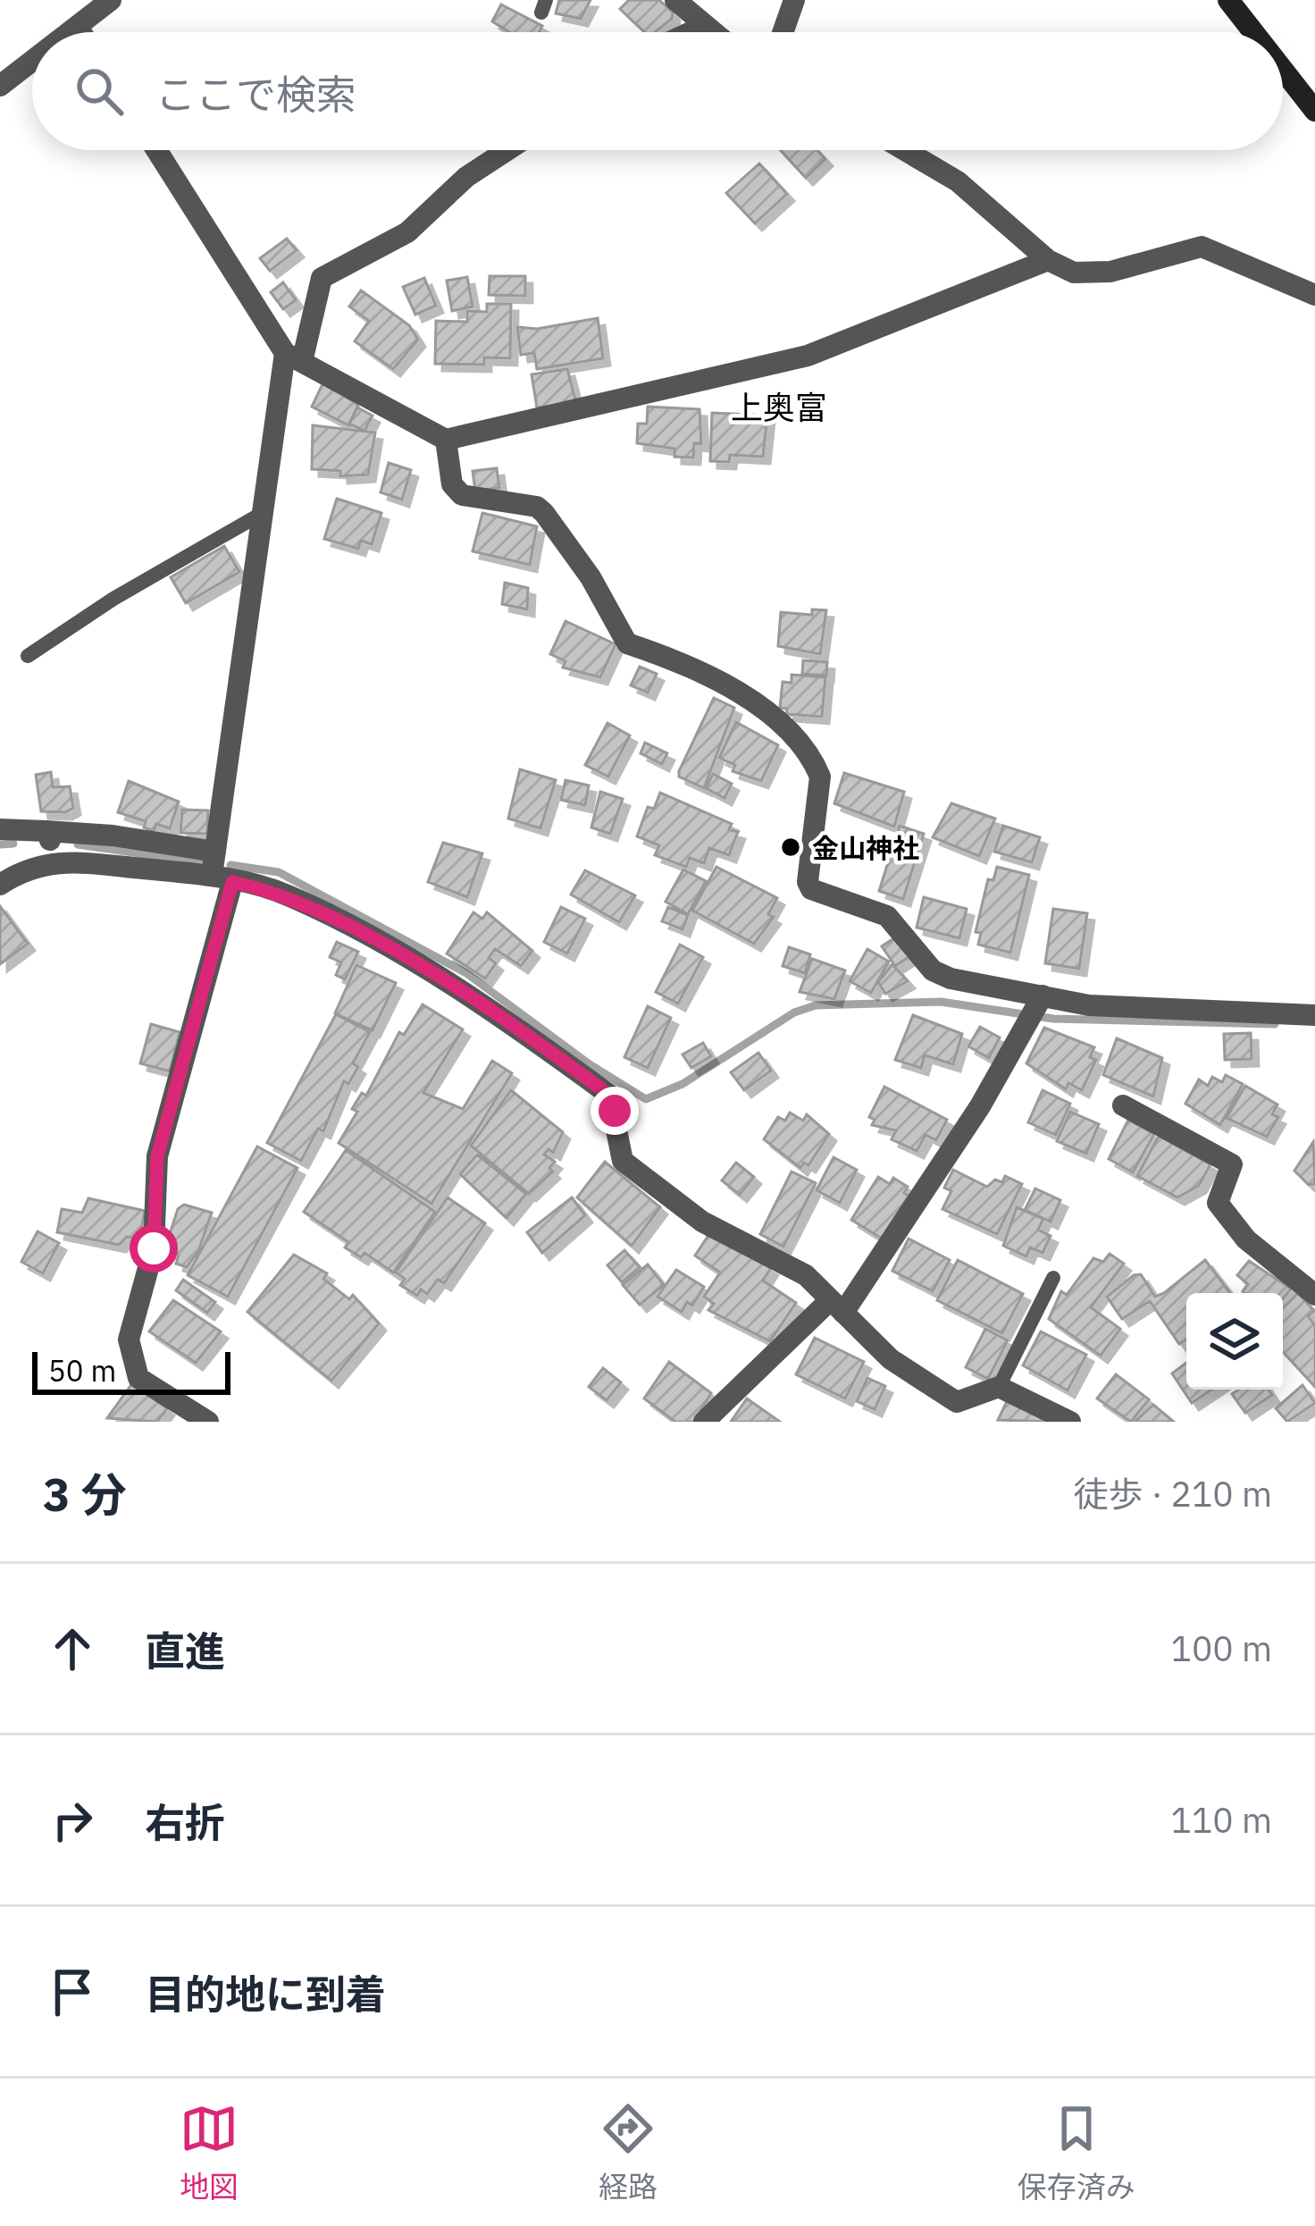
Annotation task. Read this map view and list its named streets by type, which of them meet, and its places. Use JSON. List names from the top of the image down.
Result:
{
  "districts": ["上奥富"],
  "places": ["金山神社"],
  "scale_bar": "50 m",
  "page": {
    "search": "ここで検索",
    "scale": "50 m",
    "heading": ["3 分", "徒歩 · 210 m"],
    "list": [
      ["直進", "100 m"],
      ["右折", "110 m"],
      "目的地に到着"
    ],
    "nav": ["地図", "経路", "保存済み"]
  }
}
